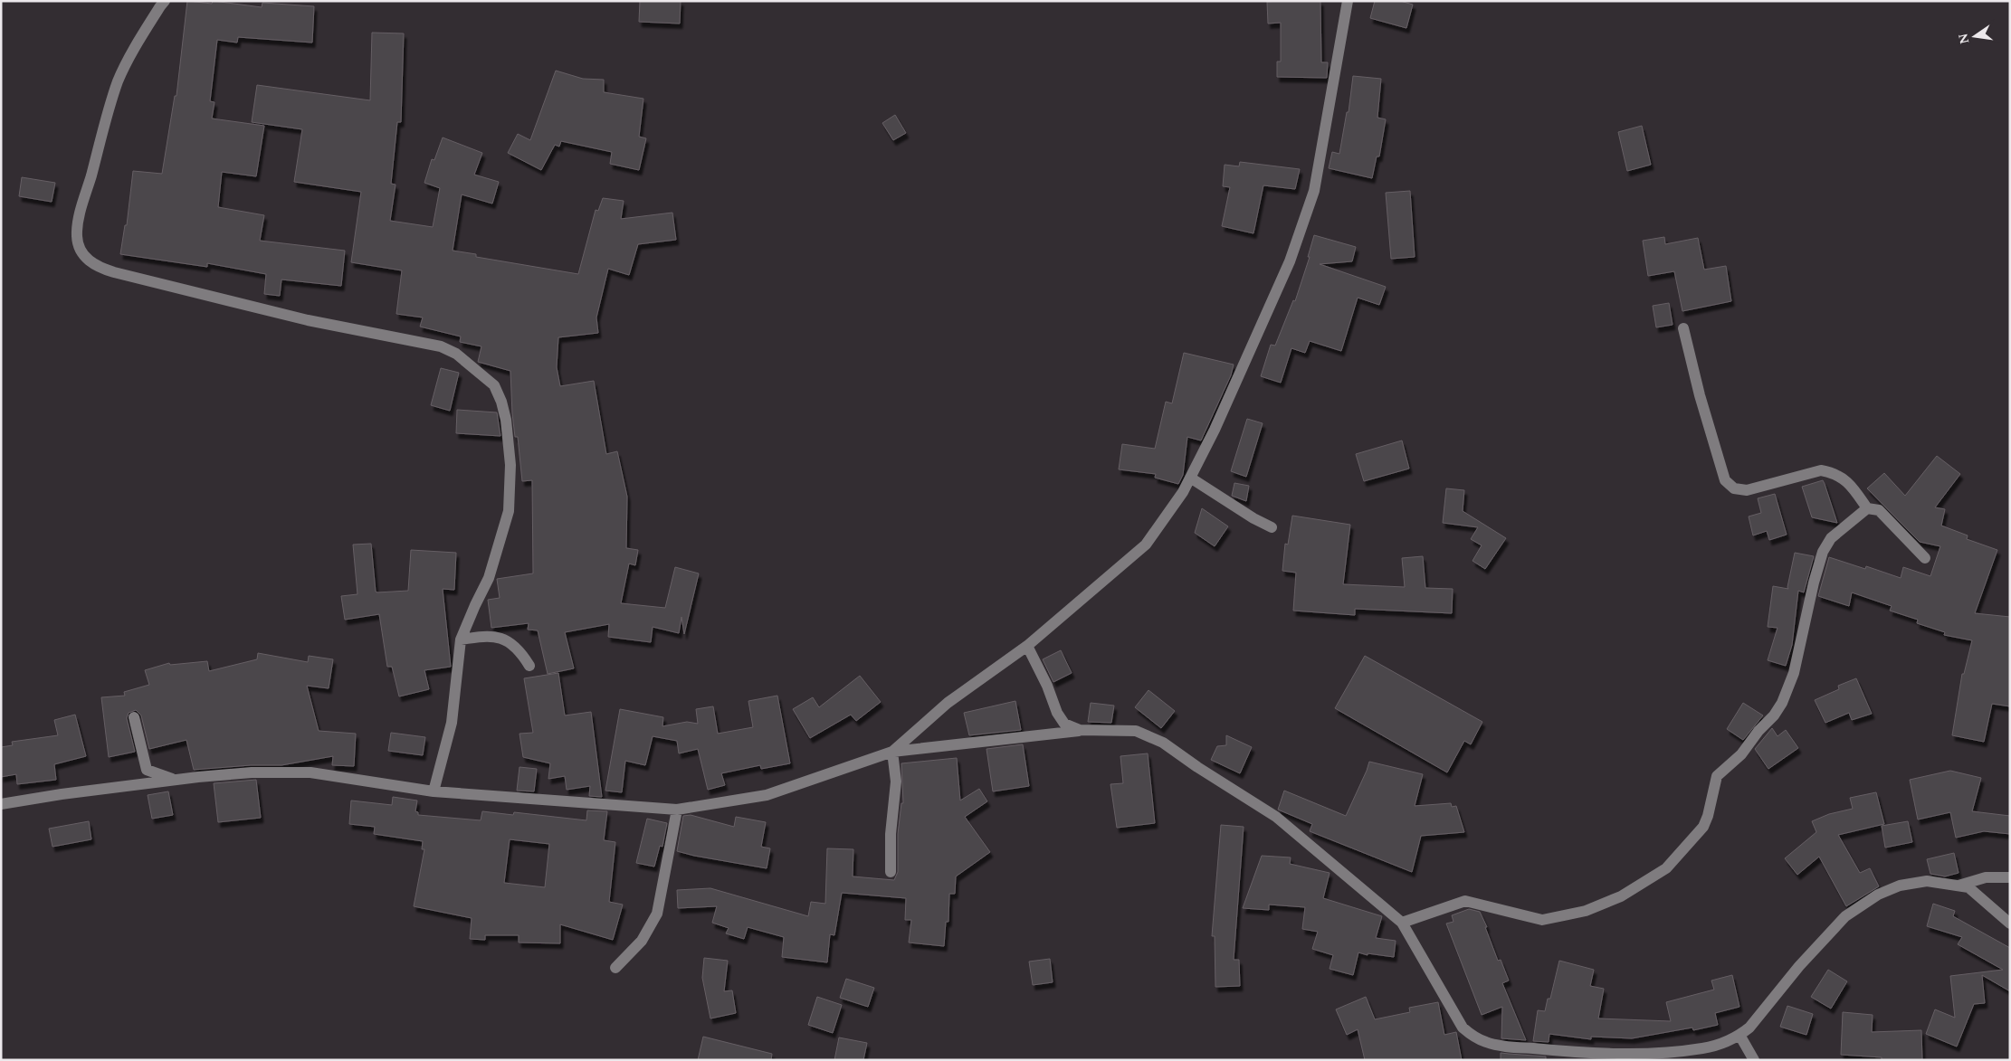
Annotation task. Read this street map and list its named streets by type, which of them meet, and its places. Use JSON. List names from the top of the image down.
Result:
{
  "north": "left"
}
